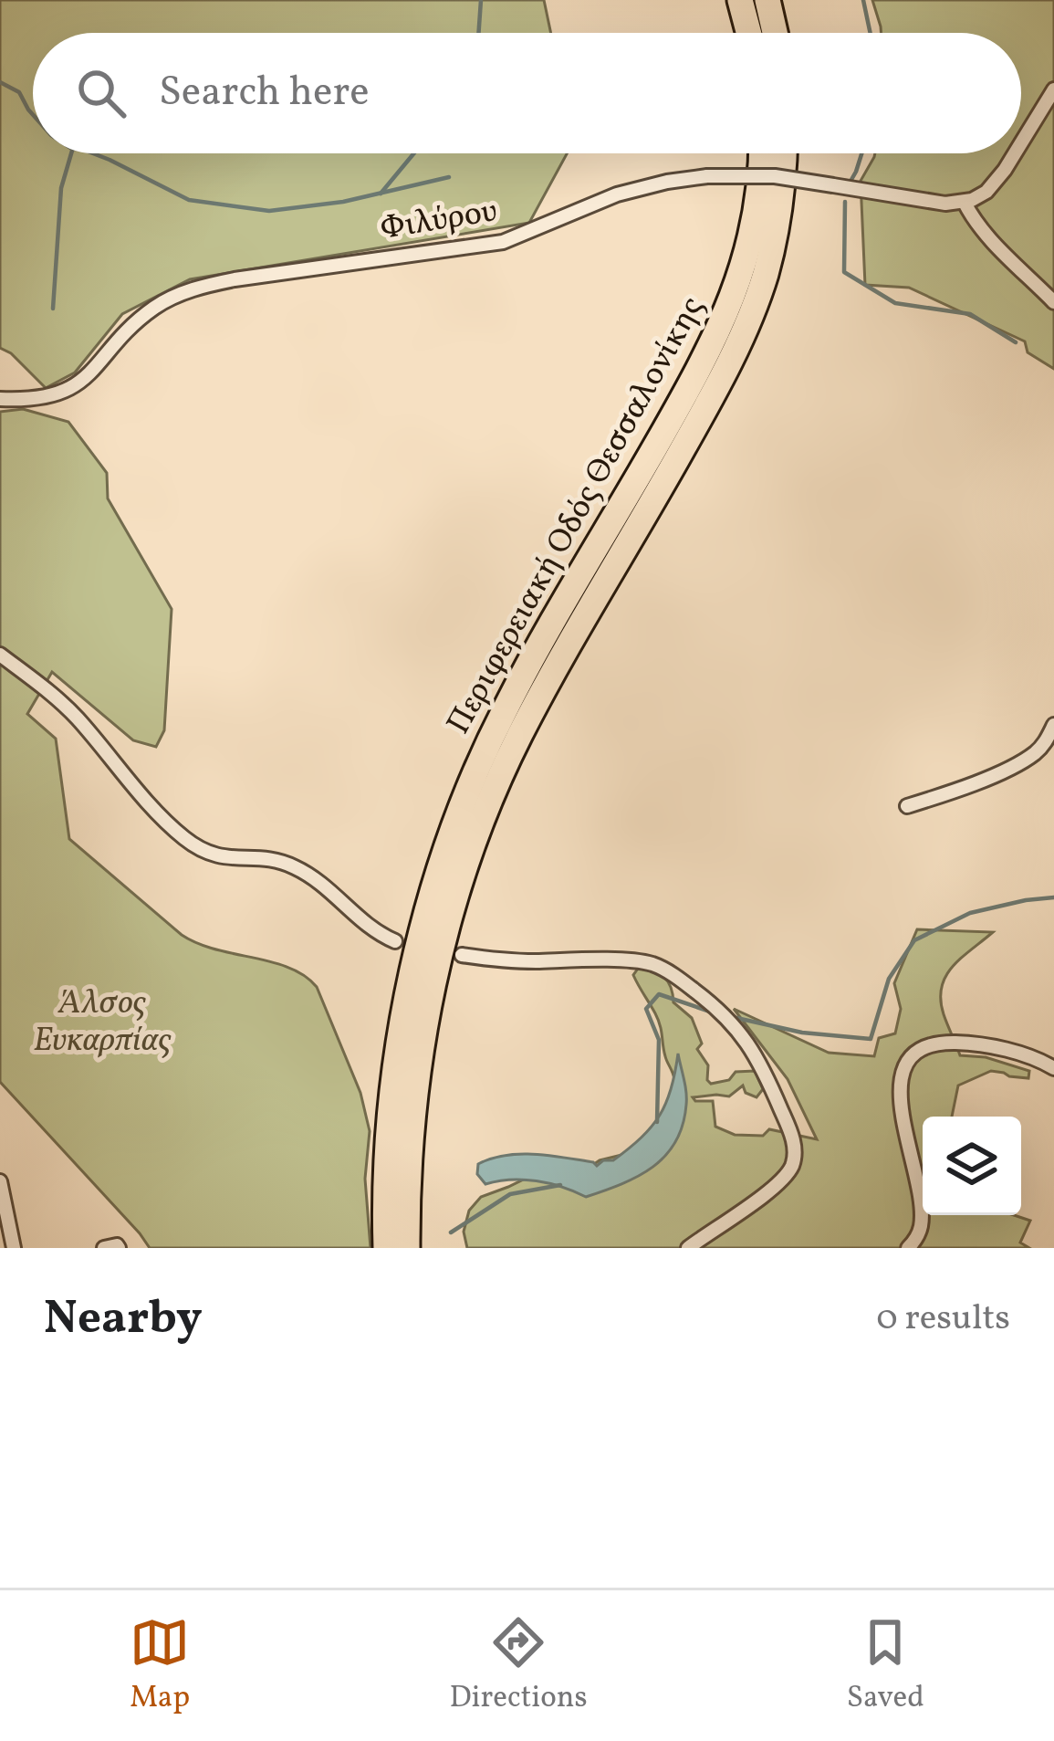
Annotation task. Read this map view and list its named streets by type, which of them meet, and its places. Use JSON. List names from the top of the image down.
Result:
{
  "streets": {
    "highway": ["Περιφερειακή Οδός Θεσσαλονίκης"],
    "street": ["Φιλύρου"]
  },
  "parks": ["Άλσος Ευκαρπίας"],
  "page": {
    "search": "Search here",
    "heading": ["Nearby", "0 results"],
    "nav": ["Map", "Directions", "Saved"]
  }
}
